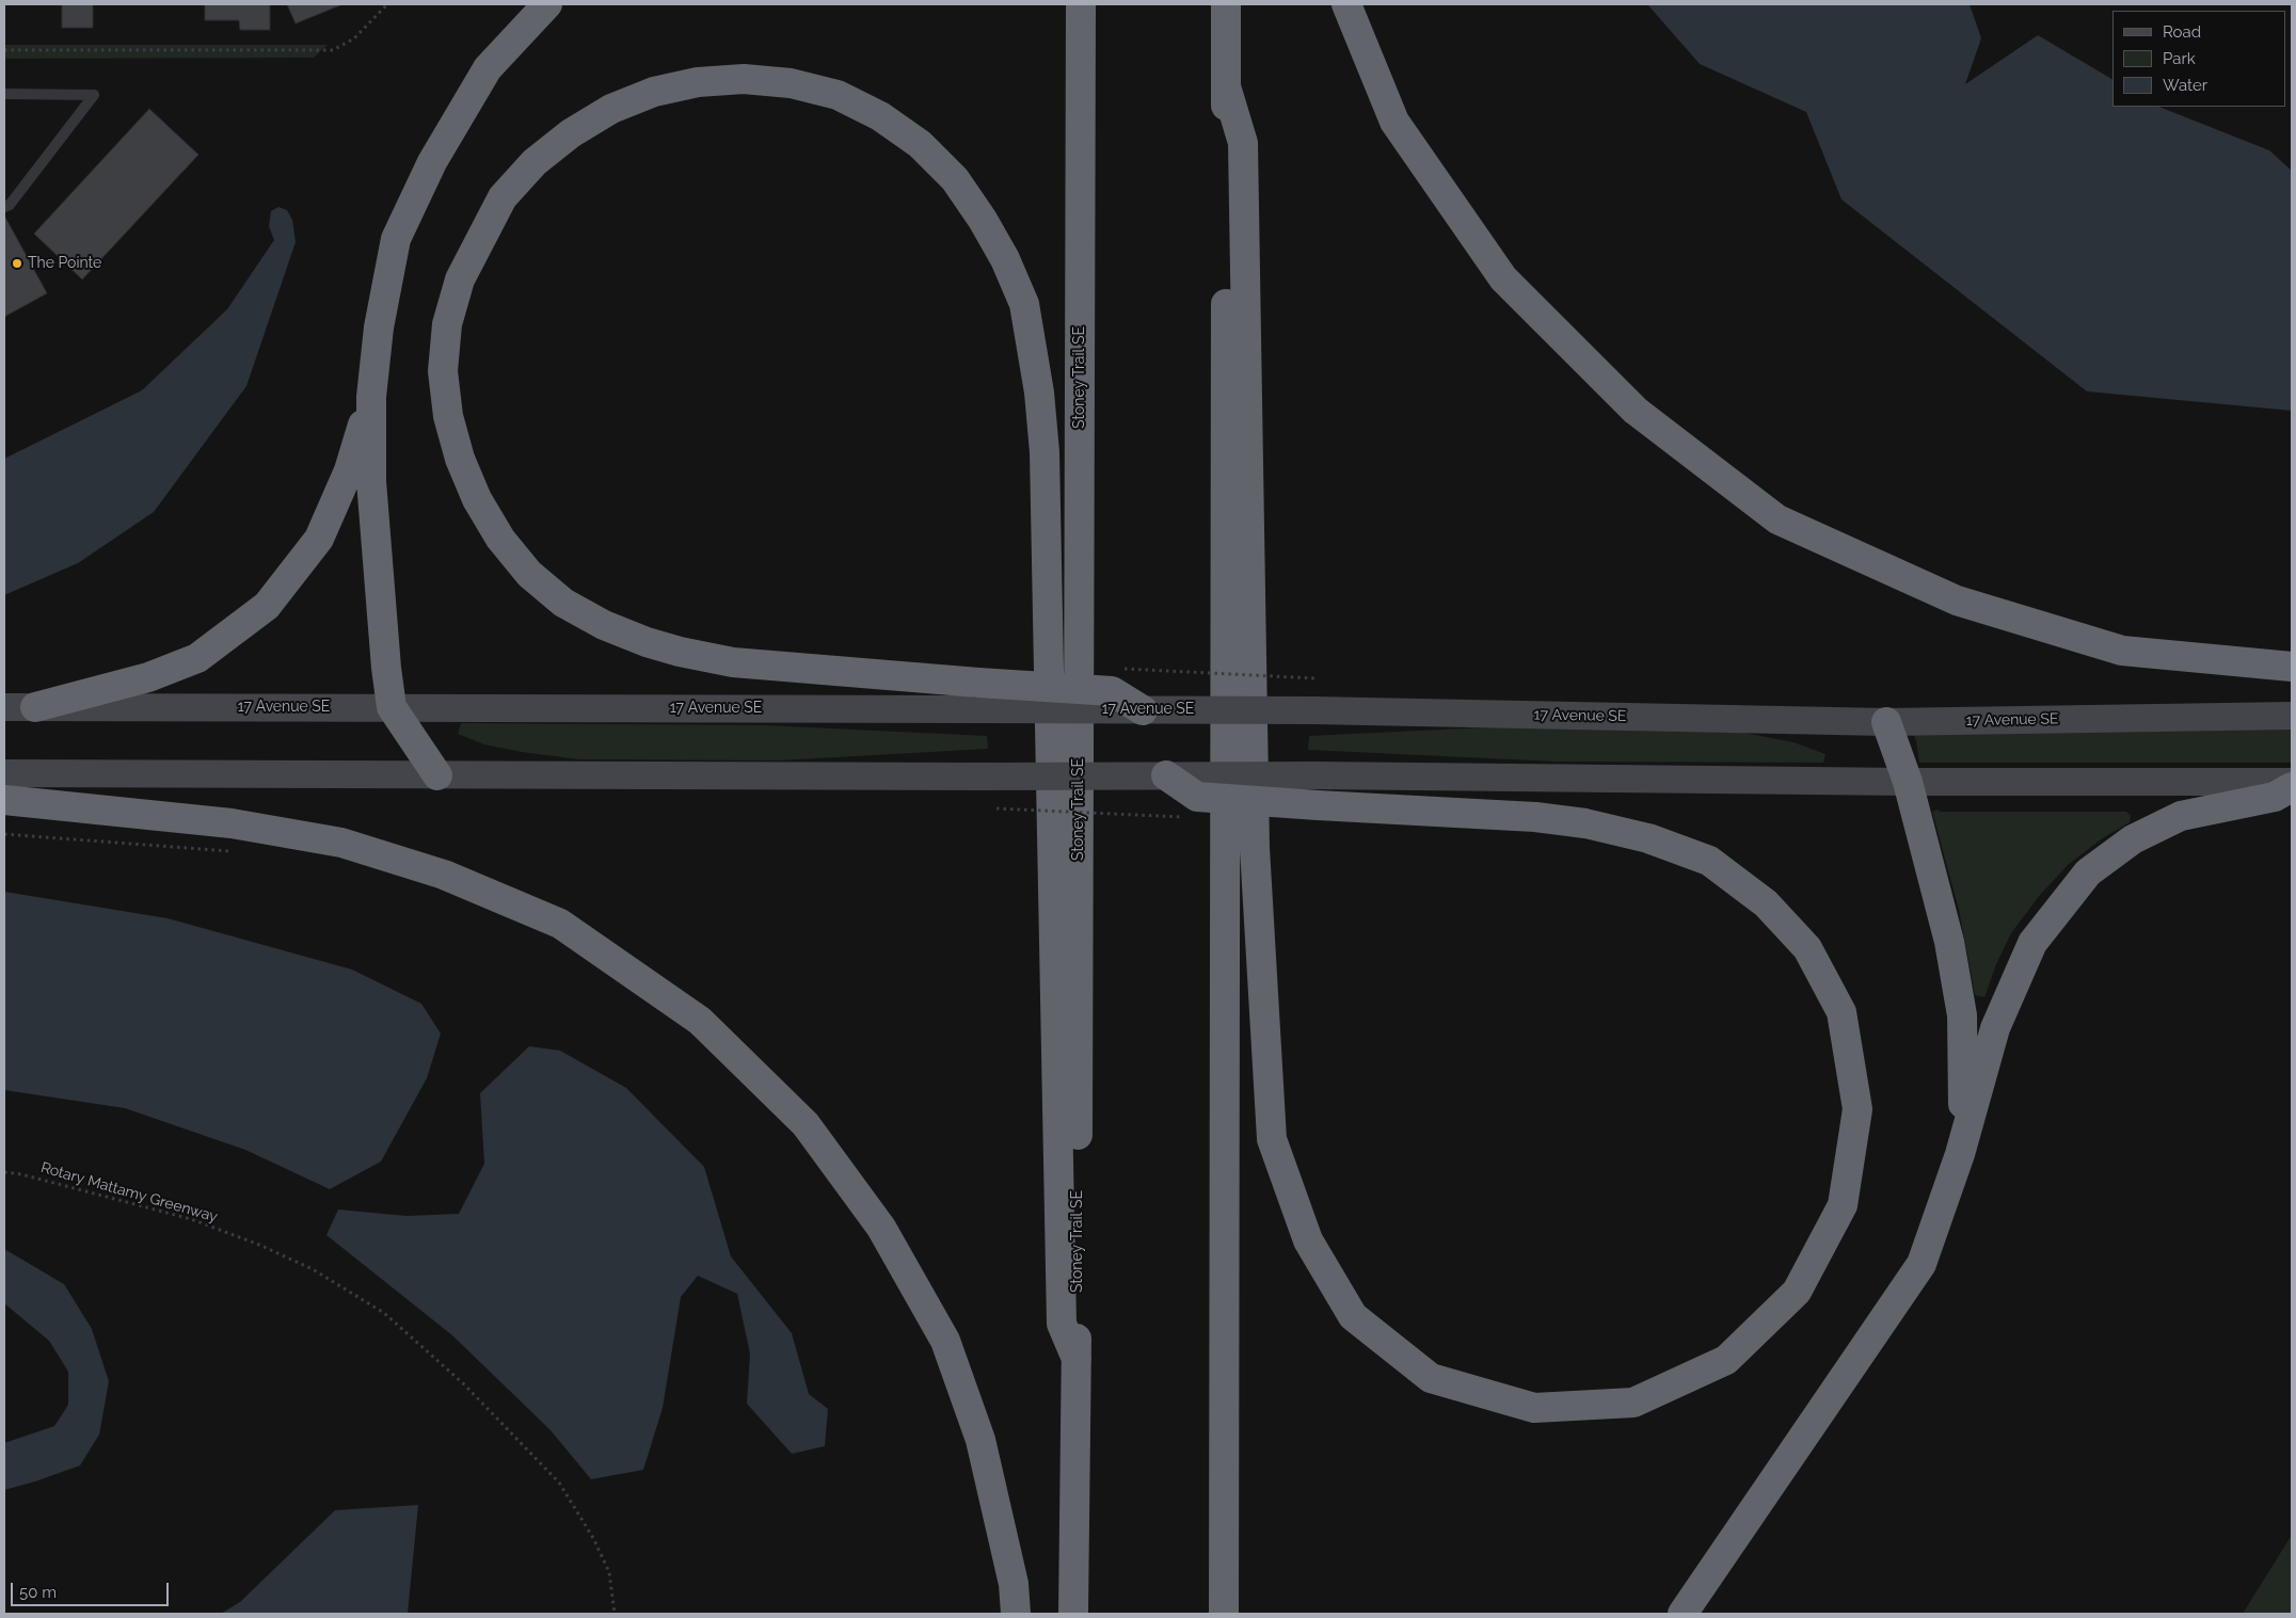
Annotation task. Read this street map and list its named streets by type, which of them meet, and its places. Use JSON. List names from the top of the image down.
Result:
{
  "streets": {
    "highway": ["Stoney Trail SE"],
    "main road": ["17 Avenue SE"],
    "path": ["Rotary Mattamy Greenway"]
  },
  "places": ["The Pointe"],
  "legend": ["Road", "Park", "Water"],
  "scale_bar": "50 m"
}
